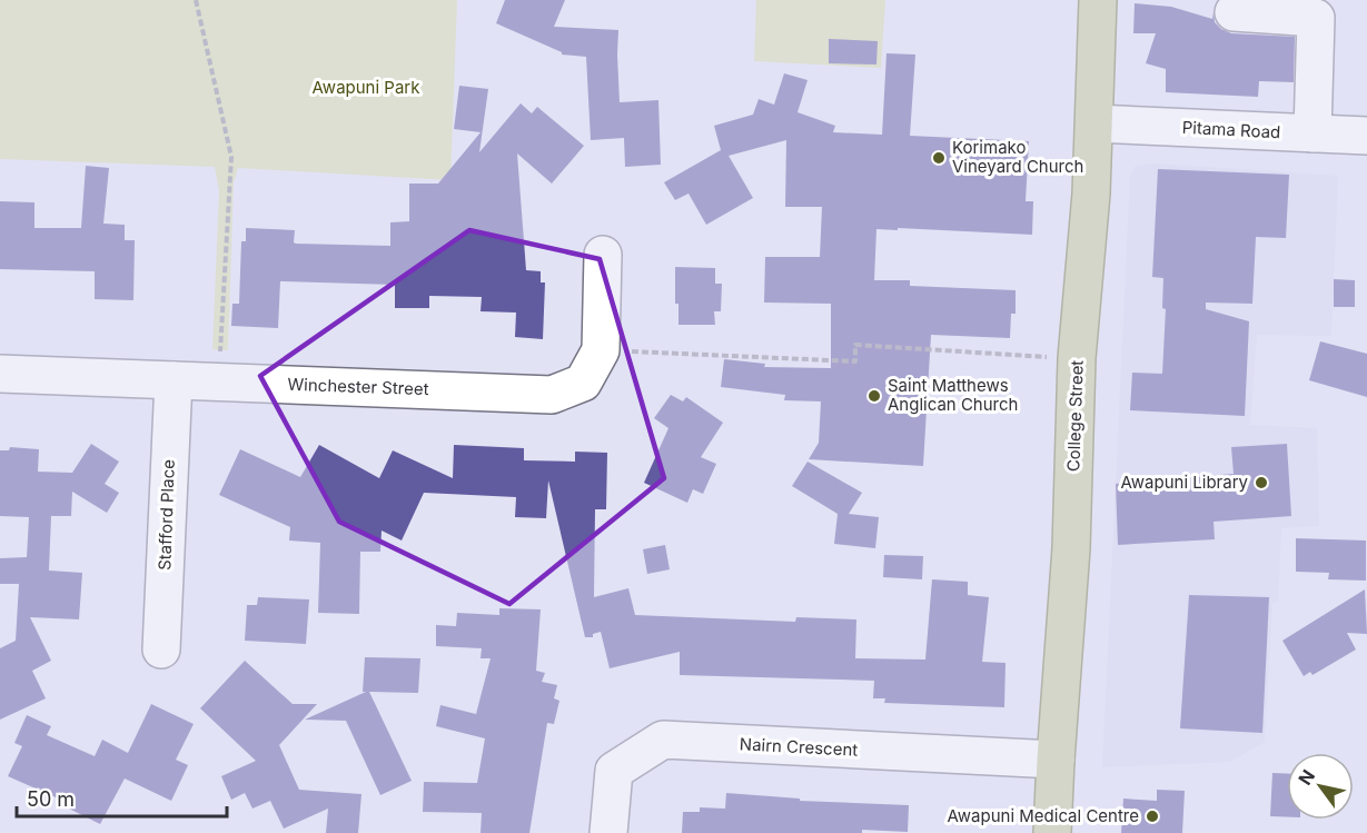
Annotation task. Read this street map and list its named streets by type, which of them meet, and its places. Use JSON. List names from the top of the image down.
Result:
{
  "streets": {
    "main road": ["College Street"],
    "street": [
      "Pitama Road",
      "Winchester Street",
      "Stafford Place",
      "Nairn Crescent"
    ]
  },
  "crossings": [
    ["Pitama Road", "College Street"],
    ["Winchester Street", "Stafford Place"],
    ["College Street", "Nairn Crescent"]
  ],
  "parks": ["Awapuni Park"],
  "places": [
    "Korimako Vineyard Church",
    "Saint Matthews Anglican Church",
    "Awapuni Library",
    "Awapuni Medical Centre"
  ],
  "scale_bar": "50 m",
  "north": "top left"
}
